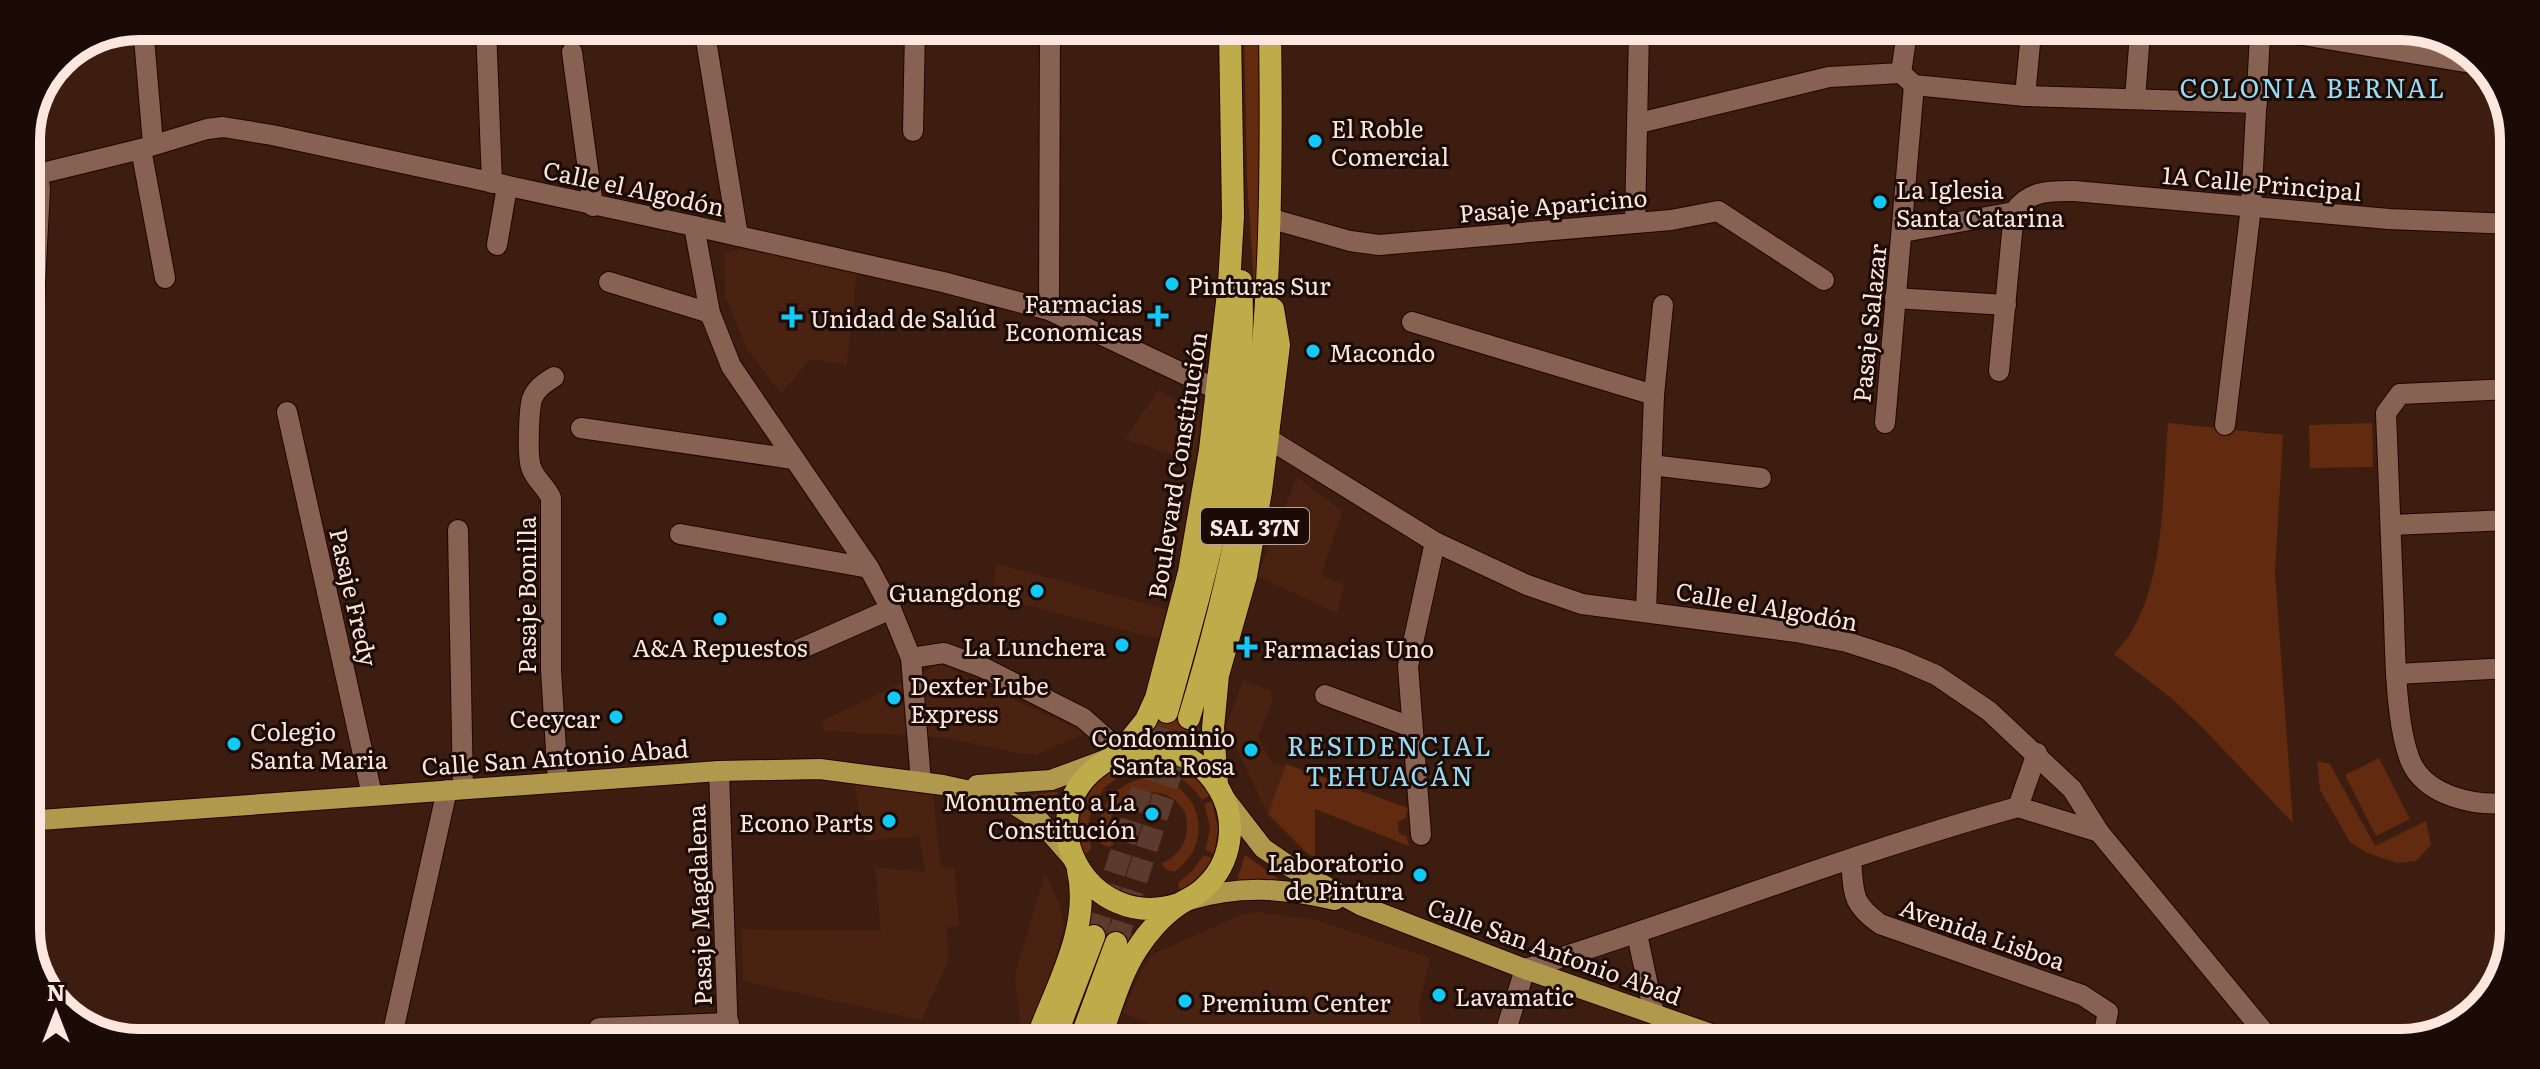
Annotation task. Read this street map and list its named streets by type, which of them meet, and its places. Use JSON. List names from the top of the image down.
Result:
{
  "streets": {
    "highway": ["Boulevard Constitución", "SAL 37N"],
    "main road": ["Calle San Antonio Abad"],
    "street": [
      "1A Calle Principal",
      "Calle el Algodón",
      "Pasaje Aparicino",
      "Pasaje Salazar",
      "Pasaje Bonilla",
      "Pasaje Fredy",
      "Pasaje Magdalena",
      "Avenida Lisboa"
    ]
  },
  "crossings": [
    ["Calle el Algodón", "Boulevard Constitución"],
    ["Pasaje Aparicino", "Boulevard Constitución"],
    ["Boulevard Constitución", "SAL 37N"],
    ["Boulevard Constitución", "Calle San Antonio Abad"],
    ["SAL 37N", "Calle San Antonio Abad"],
    ["Pasaje Bonilla", "Calle San Antonio Abad"],
    ["Pasaje Fredy", "Calle San Antonio Abad"],
    ["Calle San Antonio Abad", "Pasaje Magdalena"]
  ],
  "districts": ["COLONIA BERNAL", "RESIDENCIAL TEHUACÁN"],
  "places": {
    "other": [
      "El Roble Comercial",
      "La Iglesia Santa Catarina",
      "Pinturas Sur",
      "Macondo",
      "Guangdong",
      "A&A Repuestos",
      "La Lunchera",
      "Dexter Lube Express",
      "Cecycar",
      "Colegio Santa Maria",
      "Condominio Santa Rosa",
      "Monumento a La Constitución",
      "Econo Parts",
      "Laboratorio de Pintura",
      "Lavamatic",
      "Premium Center"
    ],
    "health": ["Farmacias Economicas", "Unidad de Salúd", "Farmacias Uno"]
  },
  "north": "top"
}
